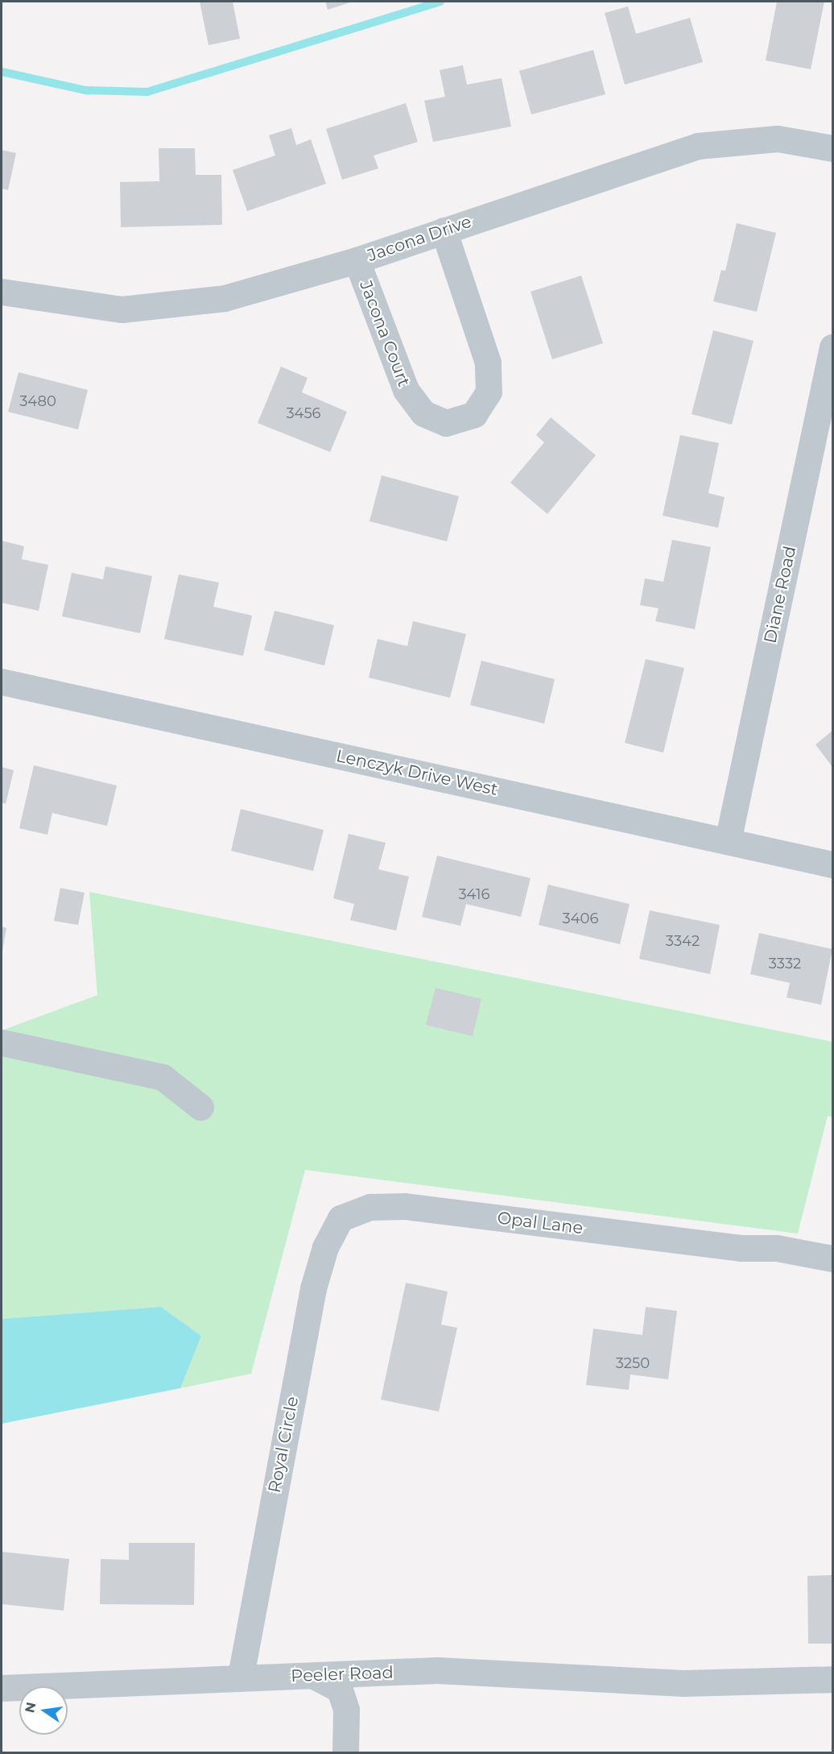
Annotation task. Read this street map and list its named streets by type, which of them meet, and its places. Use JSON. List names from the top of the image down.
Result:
{
  "streets": {
    "street": [
      "Jacona Drive",
      "Jacona Court",
      "Diane Road",
      "Lenczyk Drive West",
      "Opal Lane",
      "Royal Circle",
      "Peeler Road"
    ]
  },
  "crossings": [
    ["Jacona Drive", "Jacona Court"],
    ["Diane Road", "Lenczyk Drive West"],
    ["Opal Lane", "Royal Circle"],
    ["Royal Circle", "Peeler Road"]
  ],
  "house_numbers": [
    "3480",
    "3456",
    "3416",
    "3406",
    "3342",
    "3332",
    "3250"
  ],
  "north": "left"
}
